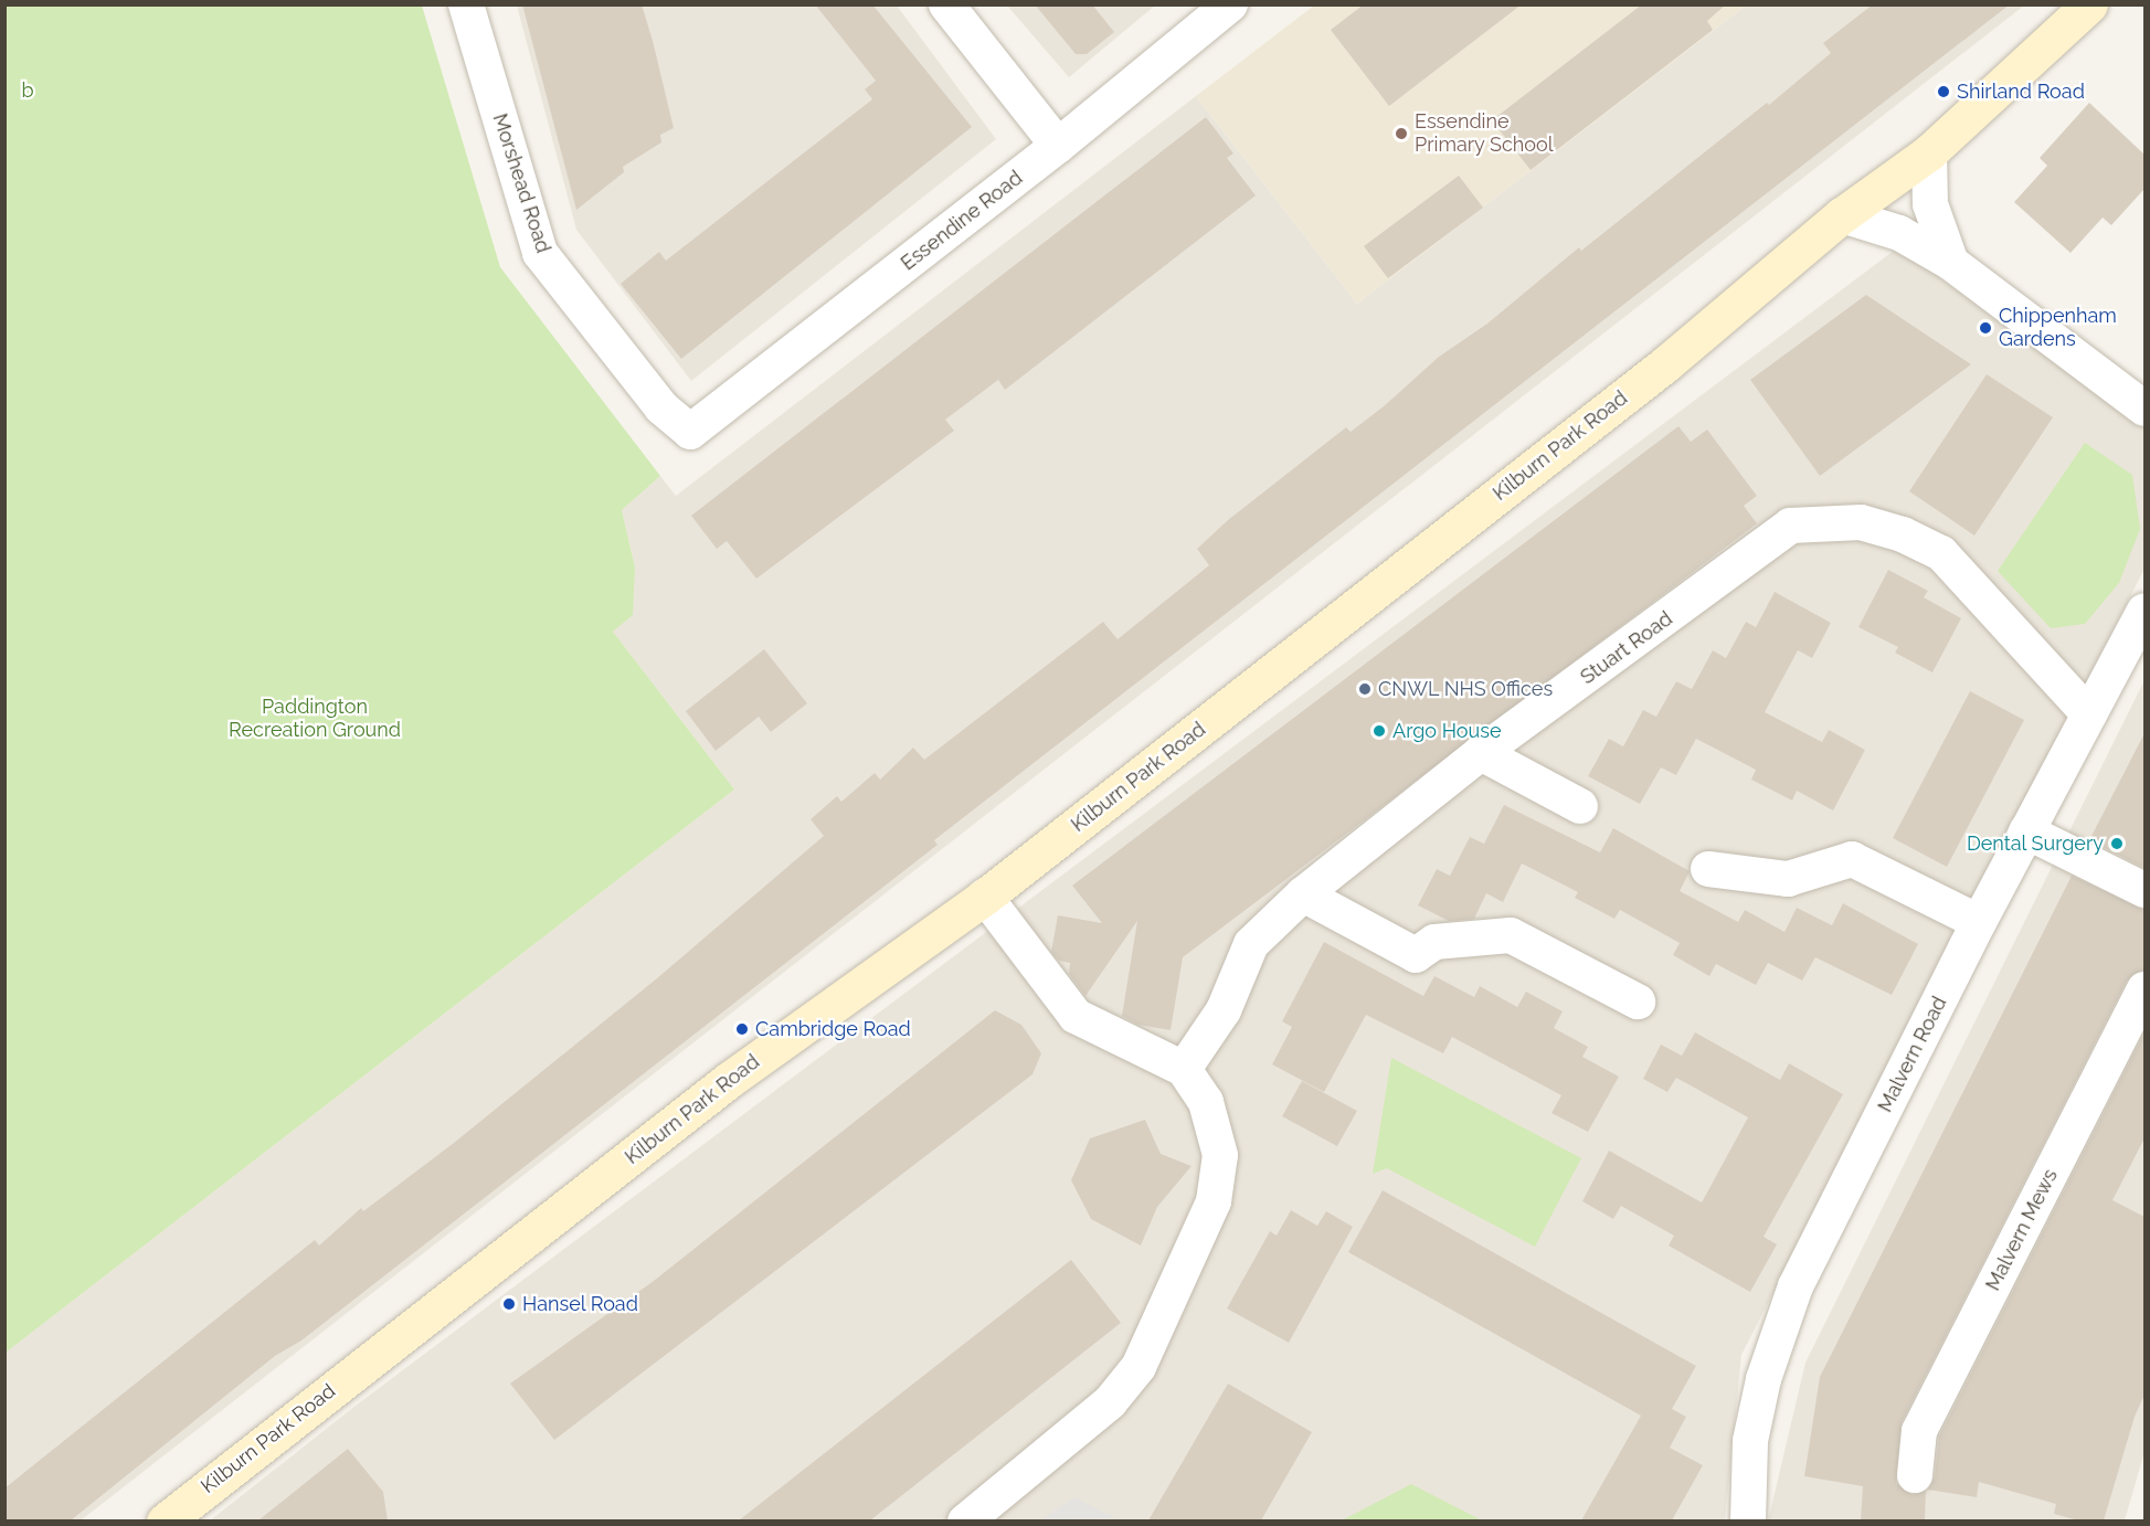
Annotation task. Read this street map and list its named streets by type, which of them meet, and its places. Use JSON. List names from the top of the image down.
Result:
{
  "streets": {
    "main road": ["Kilburn Park Road"],
    "street": [
      "Morshead Road",
      "Essendine Road",
      "Stuart Road",
      "Malvern Road",
      "Malvern Mews"
    ]
  },
  "crossings": [
    ["Morshead Road", "Essendine Road"],
    ["Stuart Road", "Malvern Road"]
  ],
  "parks": ["b", "Paddington Recreation Ground"],
  "places": [
    "Shirland Road",
    "Essendine Primary School",
    "Chippenham Gardens",
    "CNWL NHS Offices",
    "Argo House",
    "Dental Surgery",
    "Cambridge Road",
    "Hansel Road"
  ]
}
